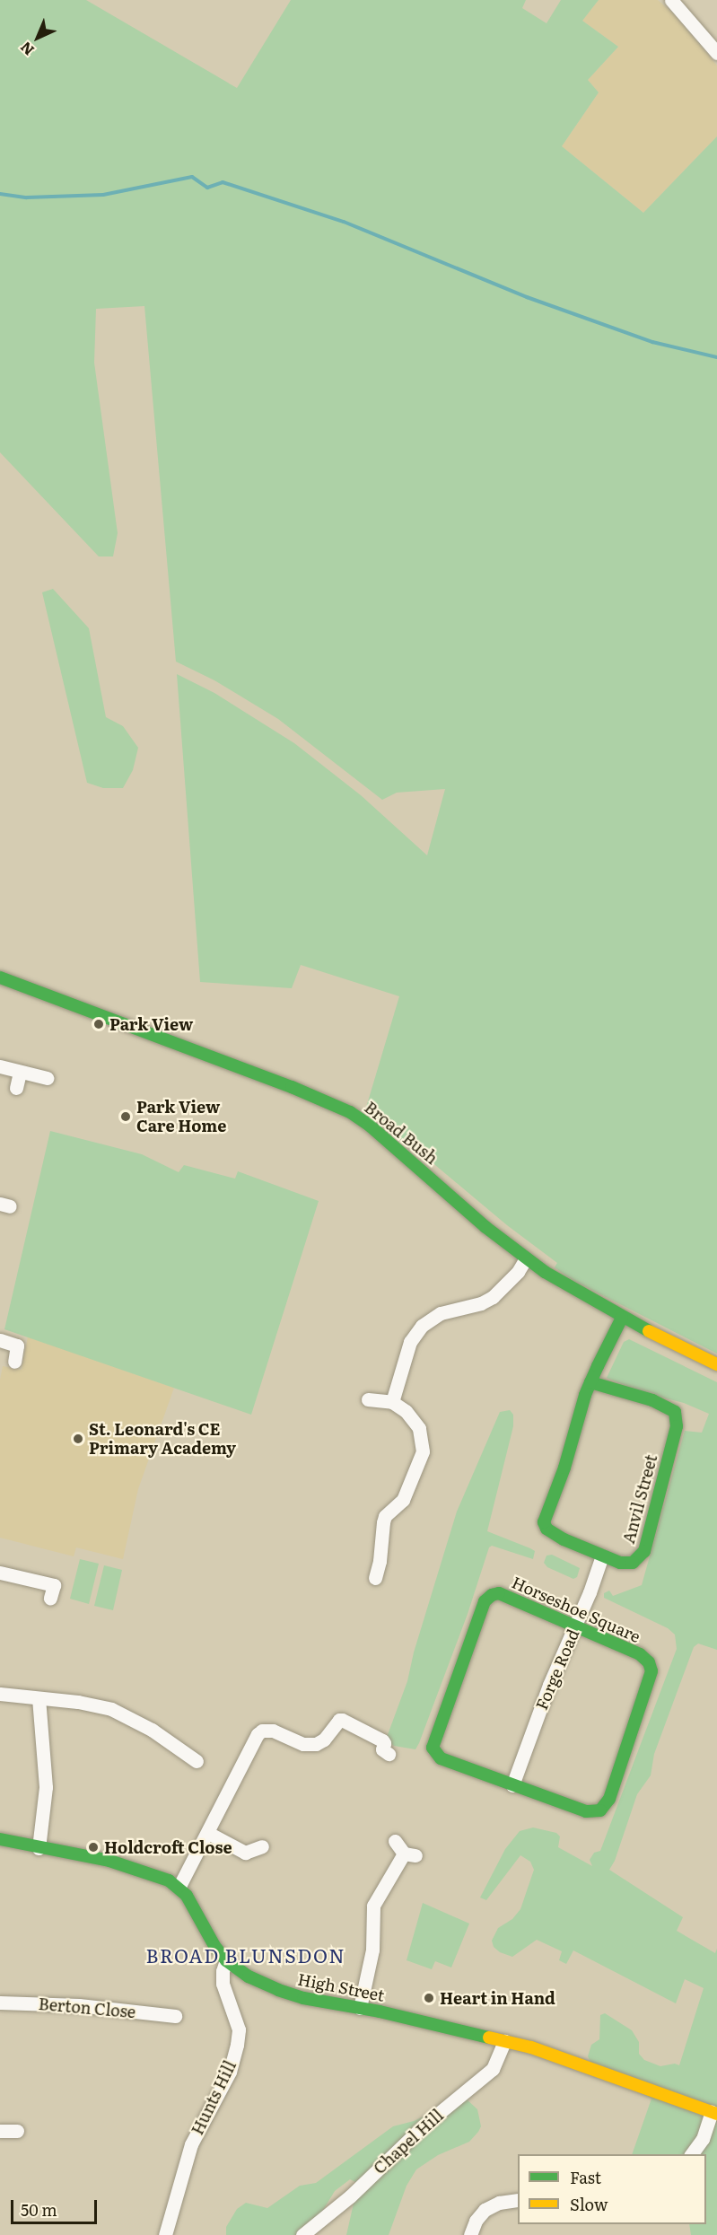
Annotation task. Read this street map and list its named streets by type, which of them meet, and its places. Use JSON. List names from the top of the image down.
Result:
{
  "streets": {
    "street": [
      "Broad Bush",
      "Anvil Street",
      "Horseshoe Square",
      "Forge Road",
      "High Street",
      "Berton Close",
      "Hunts Hill",
      "Chapel Hill"
    ]
  },
  "crossings": [
    ["Broad Bush", "Anvil Street"],
    ["Anvil Street", "Forge Road"],
    ["Horseshoe Square", "Forge Road"],
    ["High Street", "Hunts Hill"],
    ["High Street", "Chapel Hill"]
  ],
  "districts": ["BROAD BLUNSDON"],
  "places": [
    "Park View",
    "Park View Care Home",
    "St. Leonard's CE Primary Academy",
    "Holdcroft Close",
    "Heart in Hand"
  ],
  "legend": ["Fast", "Slow"],
  "scale_bar": "50 m",
  "north": "bottom left"
}
